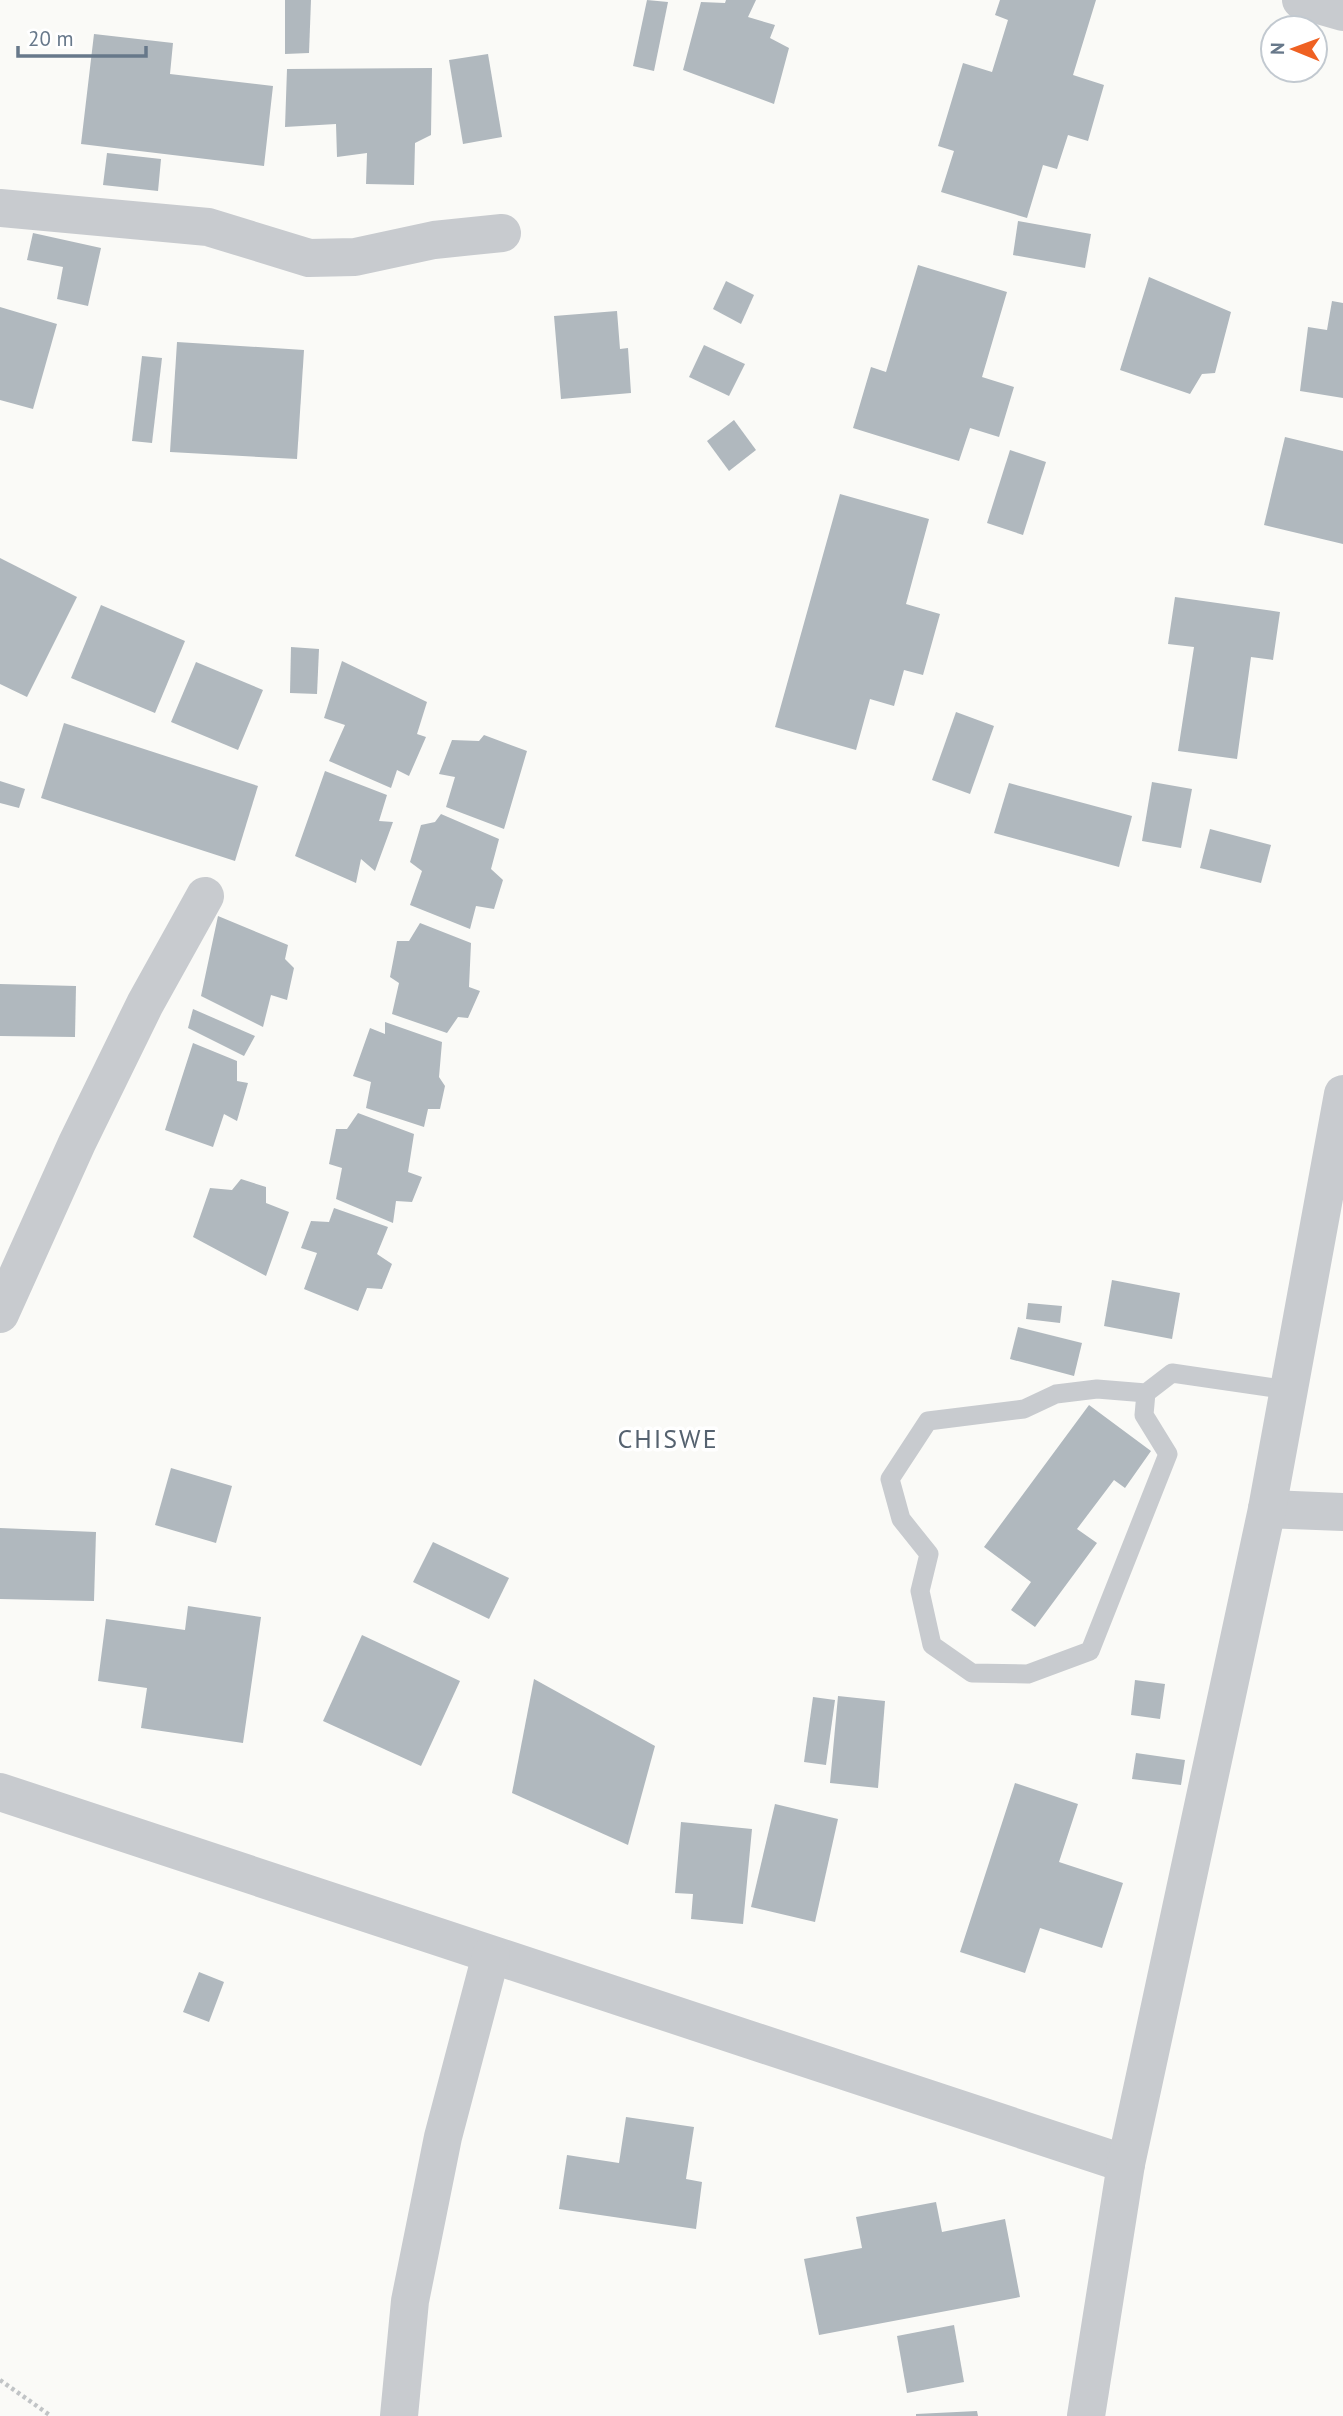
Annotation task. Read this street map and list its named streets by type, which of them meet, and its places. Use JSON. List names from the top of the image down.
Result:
{
  "districts": ["CHISWE"],
  "scale_bar": "20 m",
  "north": "left"
}
